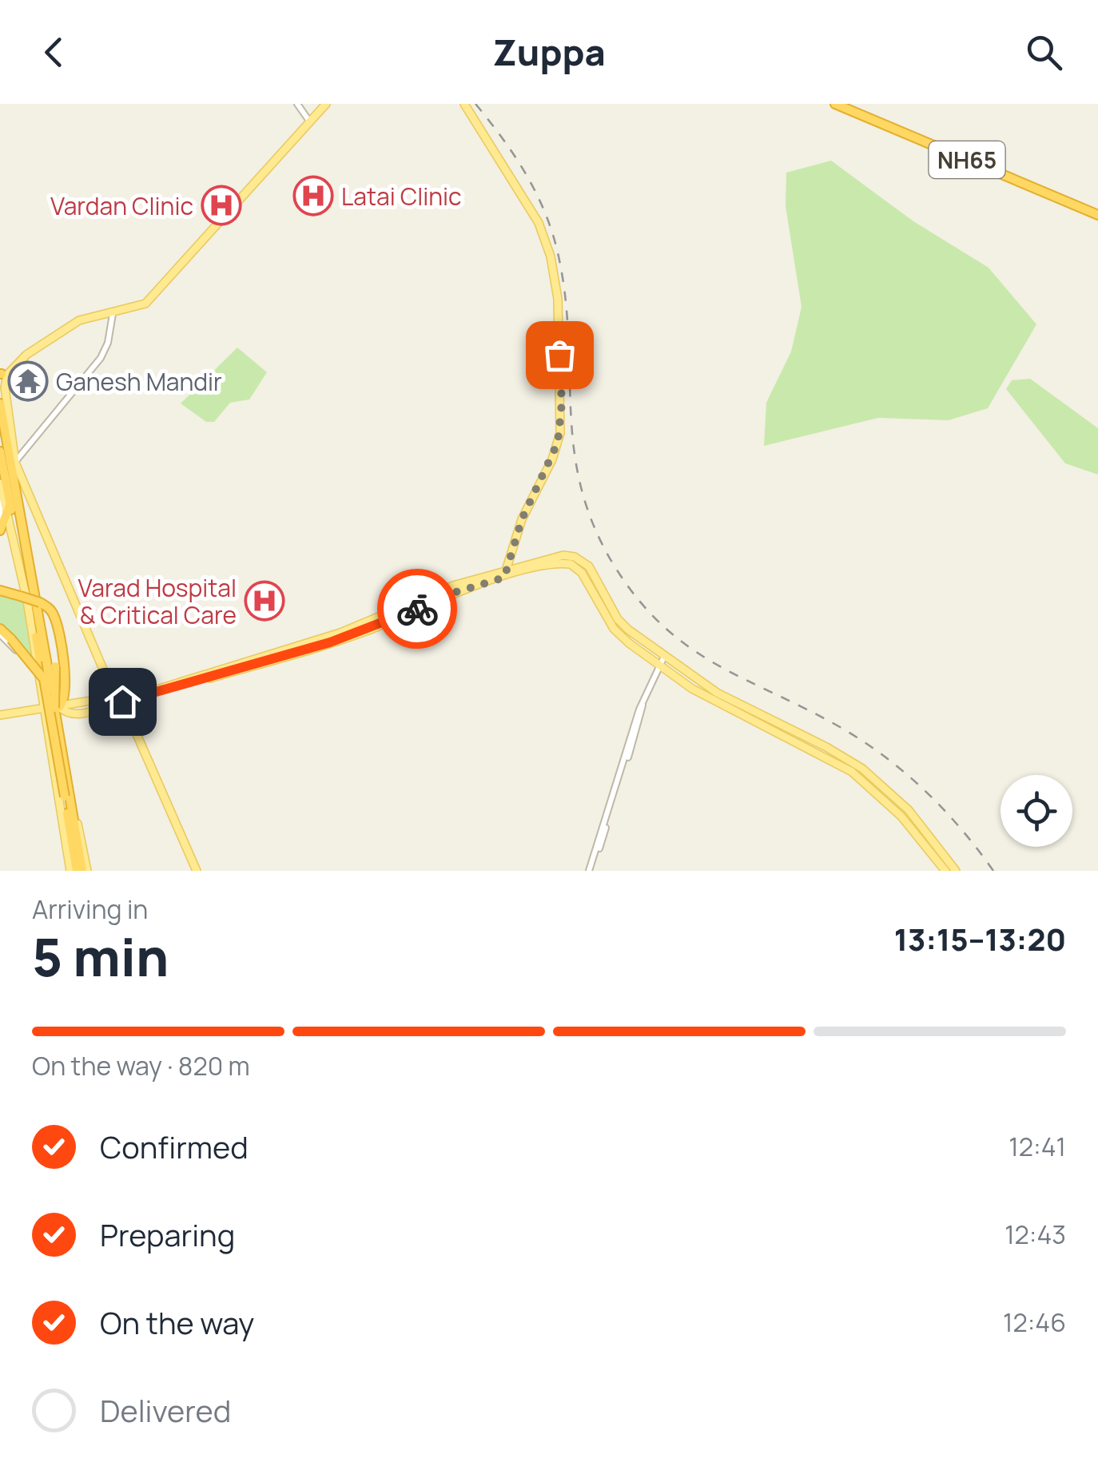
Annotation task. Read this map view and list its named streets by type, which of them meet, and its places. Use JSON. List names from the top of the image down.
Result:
{
  "streets": {
    "highway": ["NH65"]
  },
  "places": {
    "hospital": ["Latai Clinic", "Vardan Clinic", "Varad Hospital & Critical Care"],
    "temple": ["Ganesh Mandir"]
  },
  "page": {
    "header": "Zuppa",
    "heading": ["5 min", "Arriving in", "13:15–13:20"],
    "bar": "On the way · 820 m",
    "list": [
      ["Confirmed", "12:41"],
      ["Preparing", "12:43"],
      ["On the way", "12:46"],
      "Delivered"
    ]
  }
}
